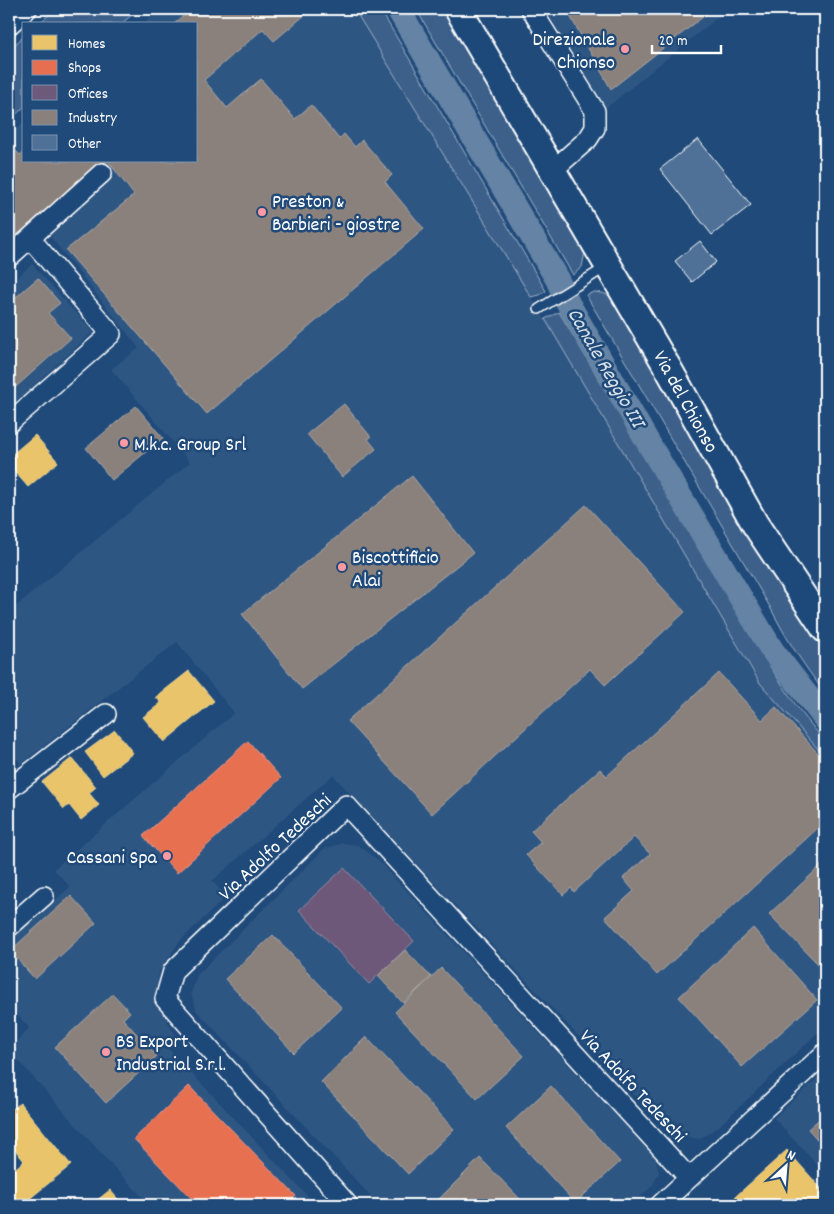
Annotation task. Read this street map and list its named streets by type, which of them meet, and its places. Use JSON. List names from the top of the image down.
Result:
{
  "streets": {
    "main road": ["Via del Chionso"],
    "street": ["Via Adolfo Tedeschi"]
  },
  "water": ["Canale Reggio III"],
  "places": [
    "Direzionale Chionso",
    "Preston & Barbieri - giostre",
    "M.k.c. Group Srl",
    "Biscottificio Alai",
    "Cassani Spa",
    "BS Export Industrial S.r.l."
  ],
  "legend": [
    "Homes",
    "Shops",
    "Offices",
    "Industry",
    "Other"
  ],
  "scale_bar": "20 m",
  "north": "top right"
}
